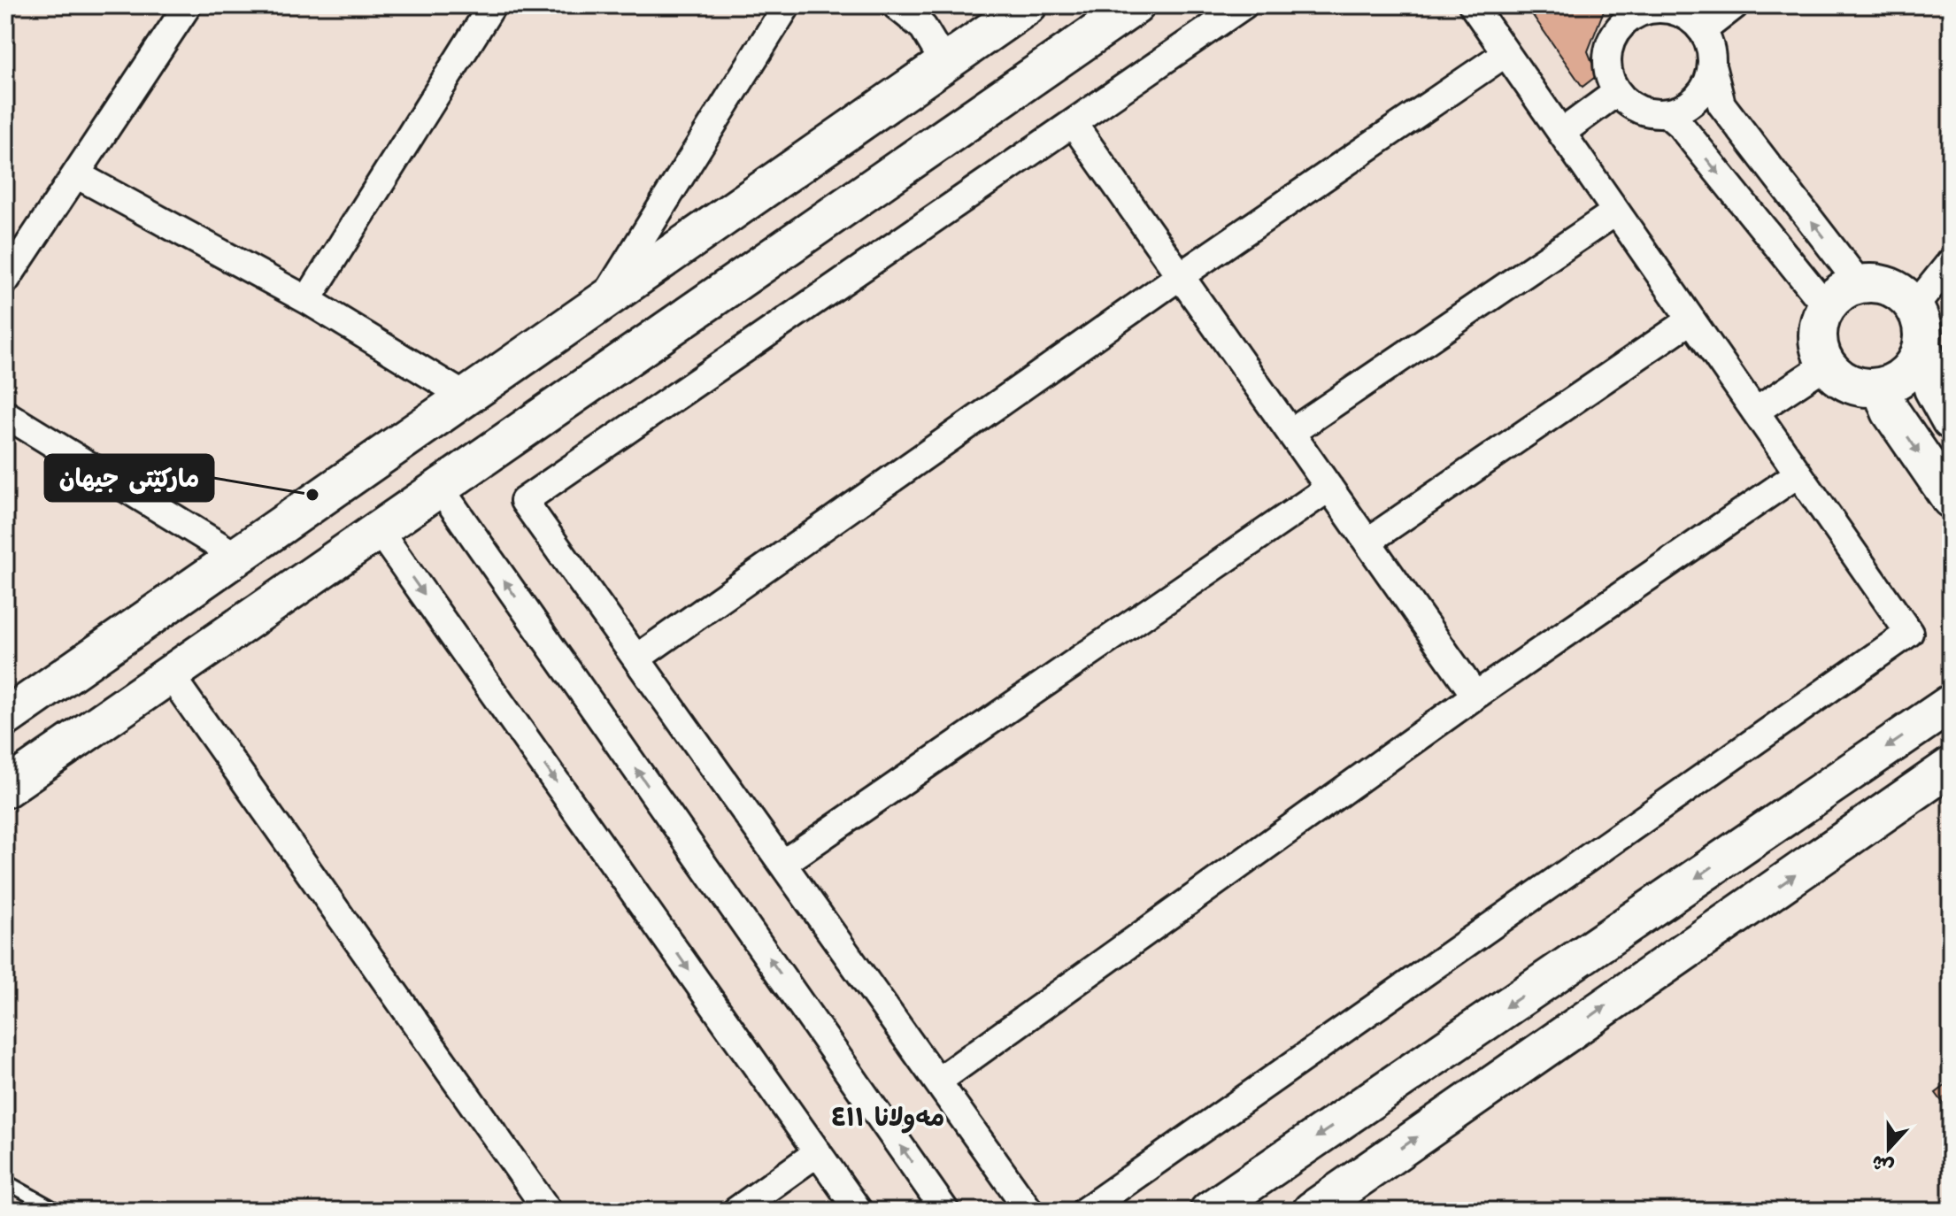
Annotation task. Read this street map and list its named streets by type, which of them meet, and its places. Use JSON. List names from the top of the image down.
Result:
{
  "districts": ["مەولانا ٤١١"],
  "places": ["مارکێتی جیهان"],
  "north": "bottom"
}
